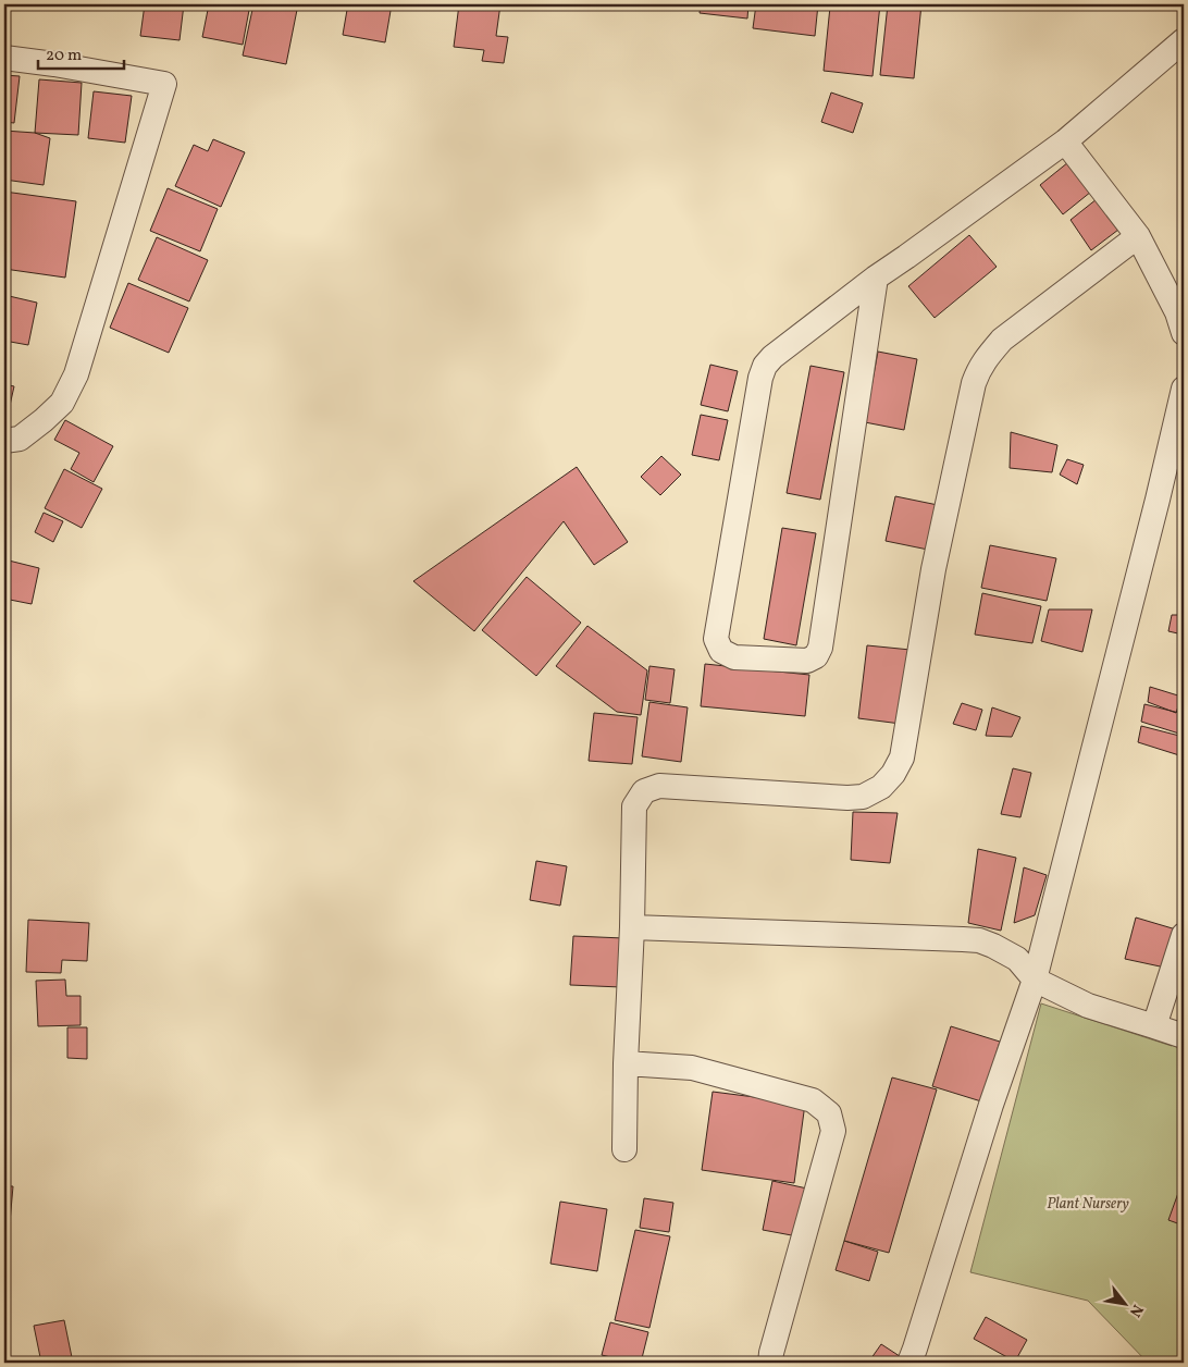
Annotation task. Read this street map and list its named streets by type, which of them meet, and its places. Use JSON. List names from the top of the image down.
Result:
{
  "parks": ["Plant Nursery"],
  "scale_bar": "20 m",
  "north": "bottom right"
}
